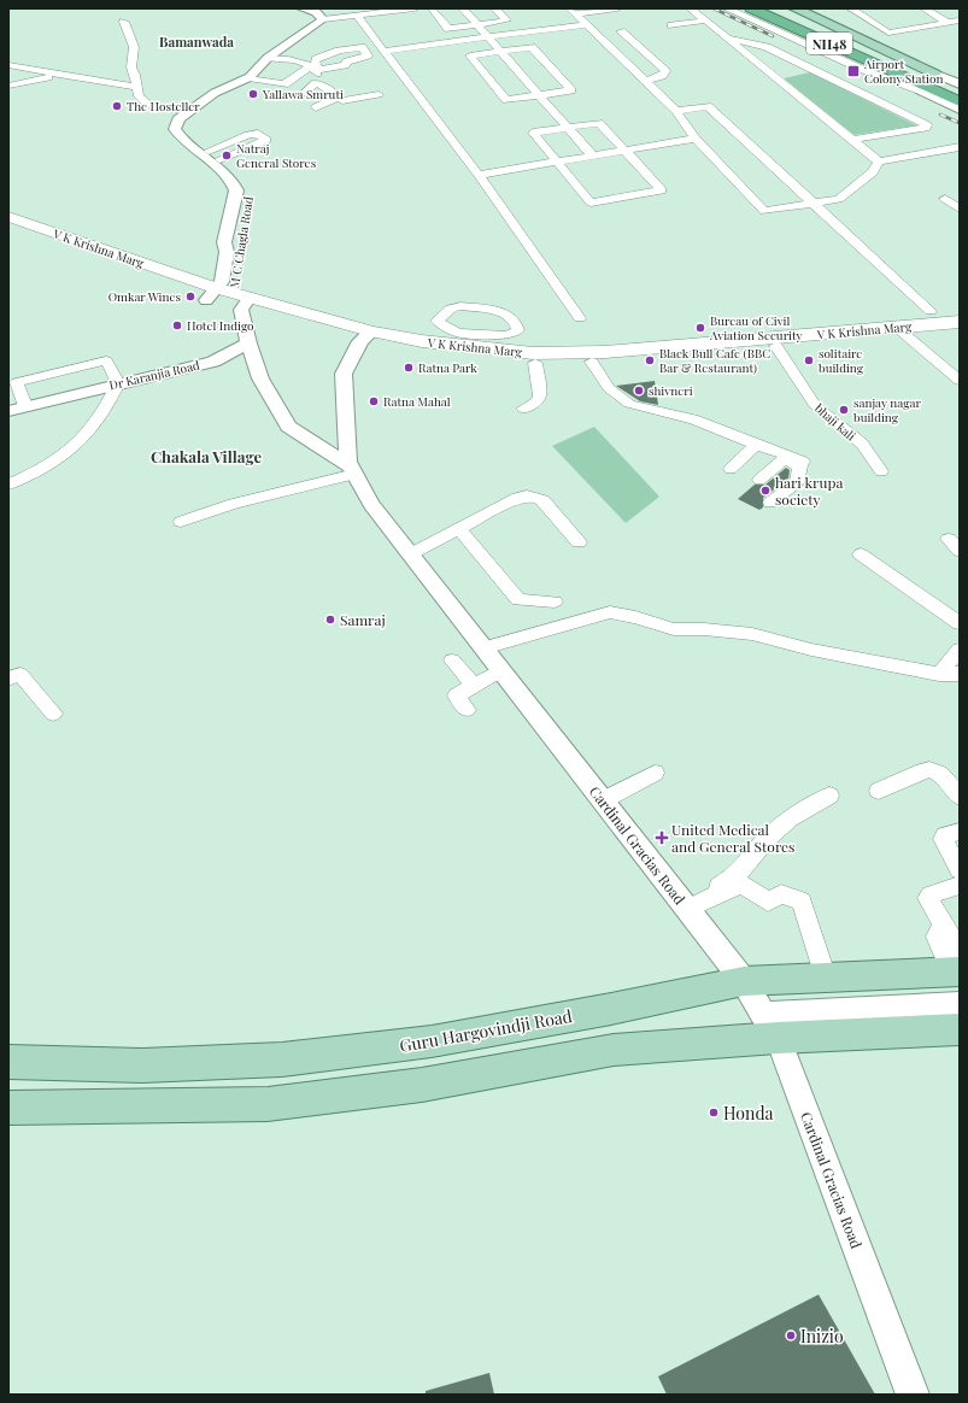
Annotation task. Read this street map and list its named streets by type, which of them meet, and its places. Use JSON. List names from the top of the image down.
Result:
{
  "streets": {
    "highway": ["NH48"],
    "main road": ["V K Krishna Marg", "Guru Hargovindji Road"],
    "street": [
      "M C Chagla Road",
      "Dr Karanjia Road",
      "bhaji kali",
      "Cardinal Gracias Road"
    ]
  },
  "crossings": [
    ["M C Chagla Road", "V K Krishna Marg"],
    ["V K Krishna Marg", "bhaji kali"],
    ["V K Krishna Marg", "Cardinal Gracias Road"],
    ["Cardinal Gracias Road", "Guru Hargovindji Road"]
  ],
  "districts": ["Bamanwada", "Chakala Village"],
  "places": {
    "transit": ["Airport Colony Station"],
    "other": [
      "Yallawa Smruti",
      "The Hosteller",
      "Natraj General Stores",
      "Omkar Wines",
      "Hotel Indigo",
      "Bureau of Civil Aviation Security",
      "Black Bull Cafe (BBC Bar & Restaurant)",
      "solitaire building",
      "Ratna Park",
      "shivneri",
      "Ratna Mahal",
      "sanjay nagar building",
      "hari krupa society",
      "Samraj",
      "Honda",
      "Inizio"
    ],
    "health": ["United Medical and General Stores"]
  }
}
